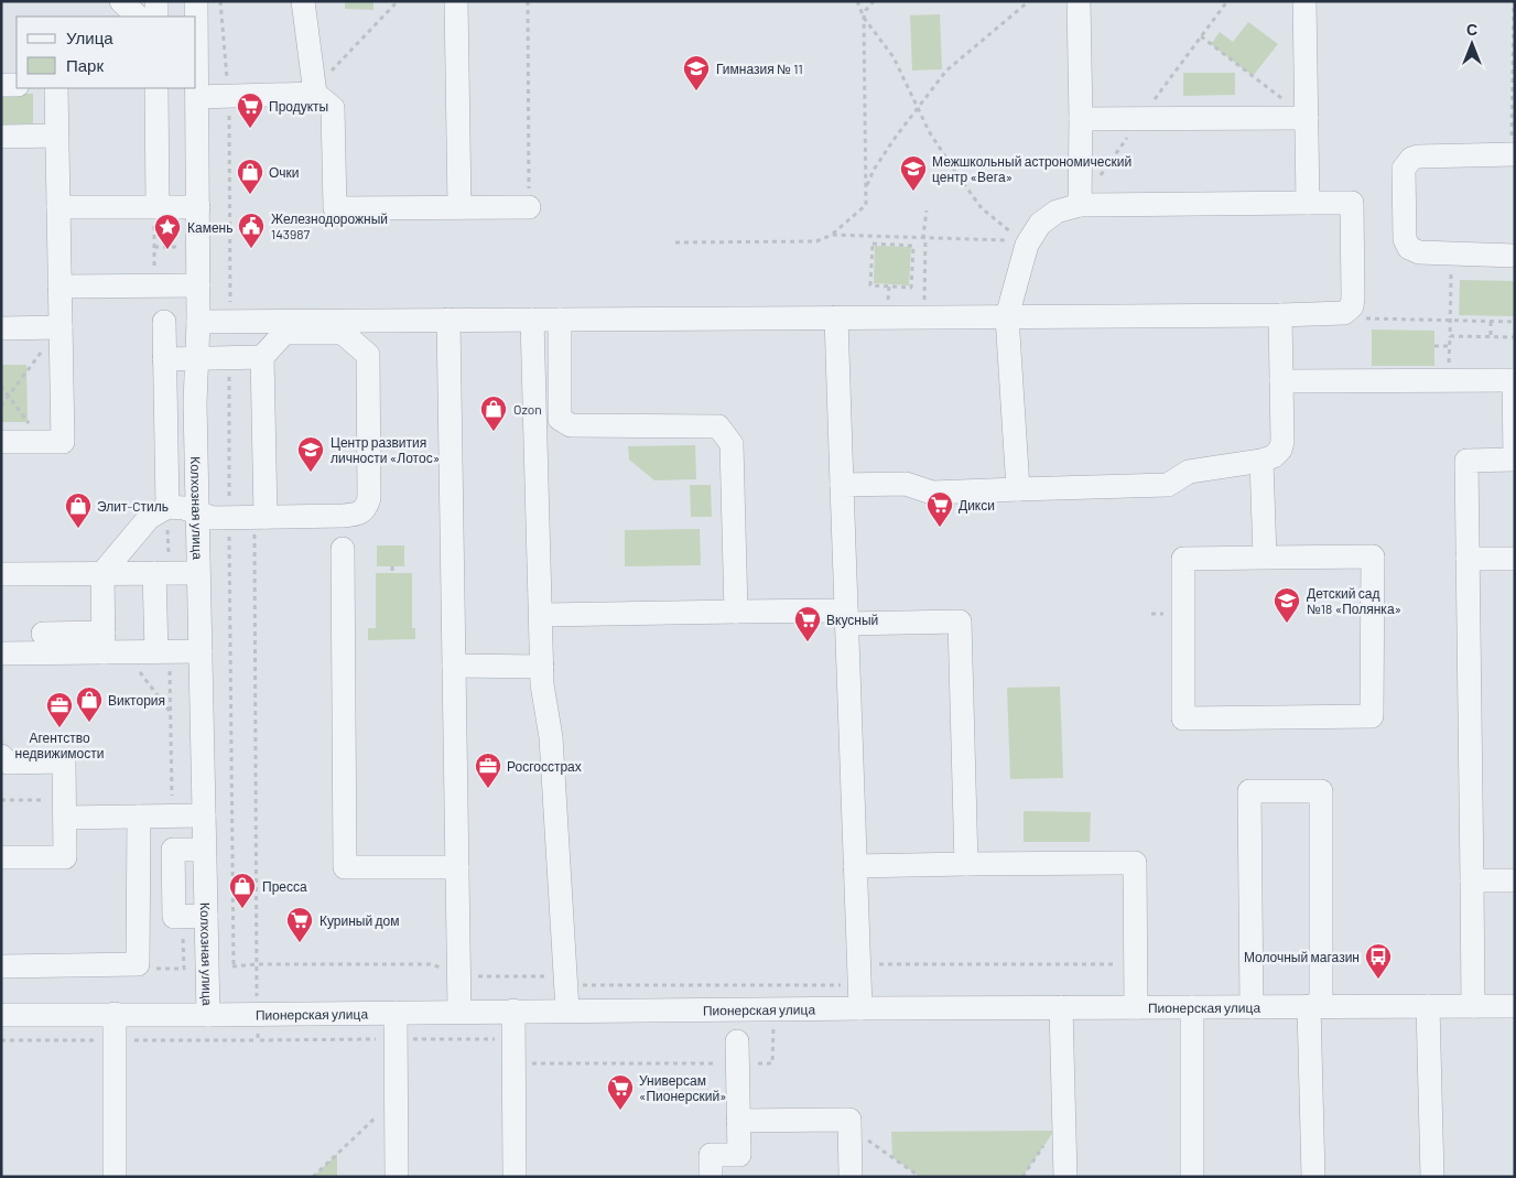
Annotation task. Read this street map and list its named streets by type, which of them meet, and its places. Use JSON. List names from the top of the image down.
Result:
{
  "streets": {
    "street": ["Колхозная улица", "Пионерская улица"]
  },
  "crossings": [
    ["Колхозная улица", "Пионерская улица"]
  ],
  "places": {
    "school or university": [
      "Гимназия № 11",
      "Межшкольный астрономический центр «Вега»",
      "Центр развития личности «Лотос»",
      "Детский сад №18 «Полянка»"
    ],
    "supermarket": [
      "Продукты",
      "Дикси",
      "Вкусный",
      "Куриный дом",
      "Универсам «Пионерский»"
    ],
    "shop": [
      "Очки",
      "Ozon",
      "Элит-Cтиль",
      "Виктория",
      "Пресса"
    ],
    "public building": ["Железнодорожный 143987"],
    "place": ["Камень"],
    "office": ["Агентство недвижимости", "Росгосстрах"],
    "bus stop": ["Молочный магазин"]
  },
  "legend": ["Улица", "Парк"],
  "north": "top"
}
